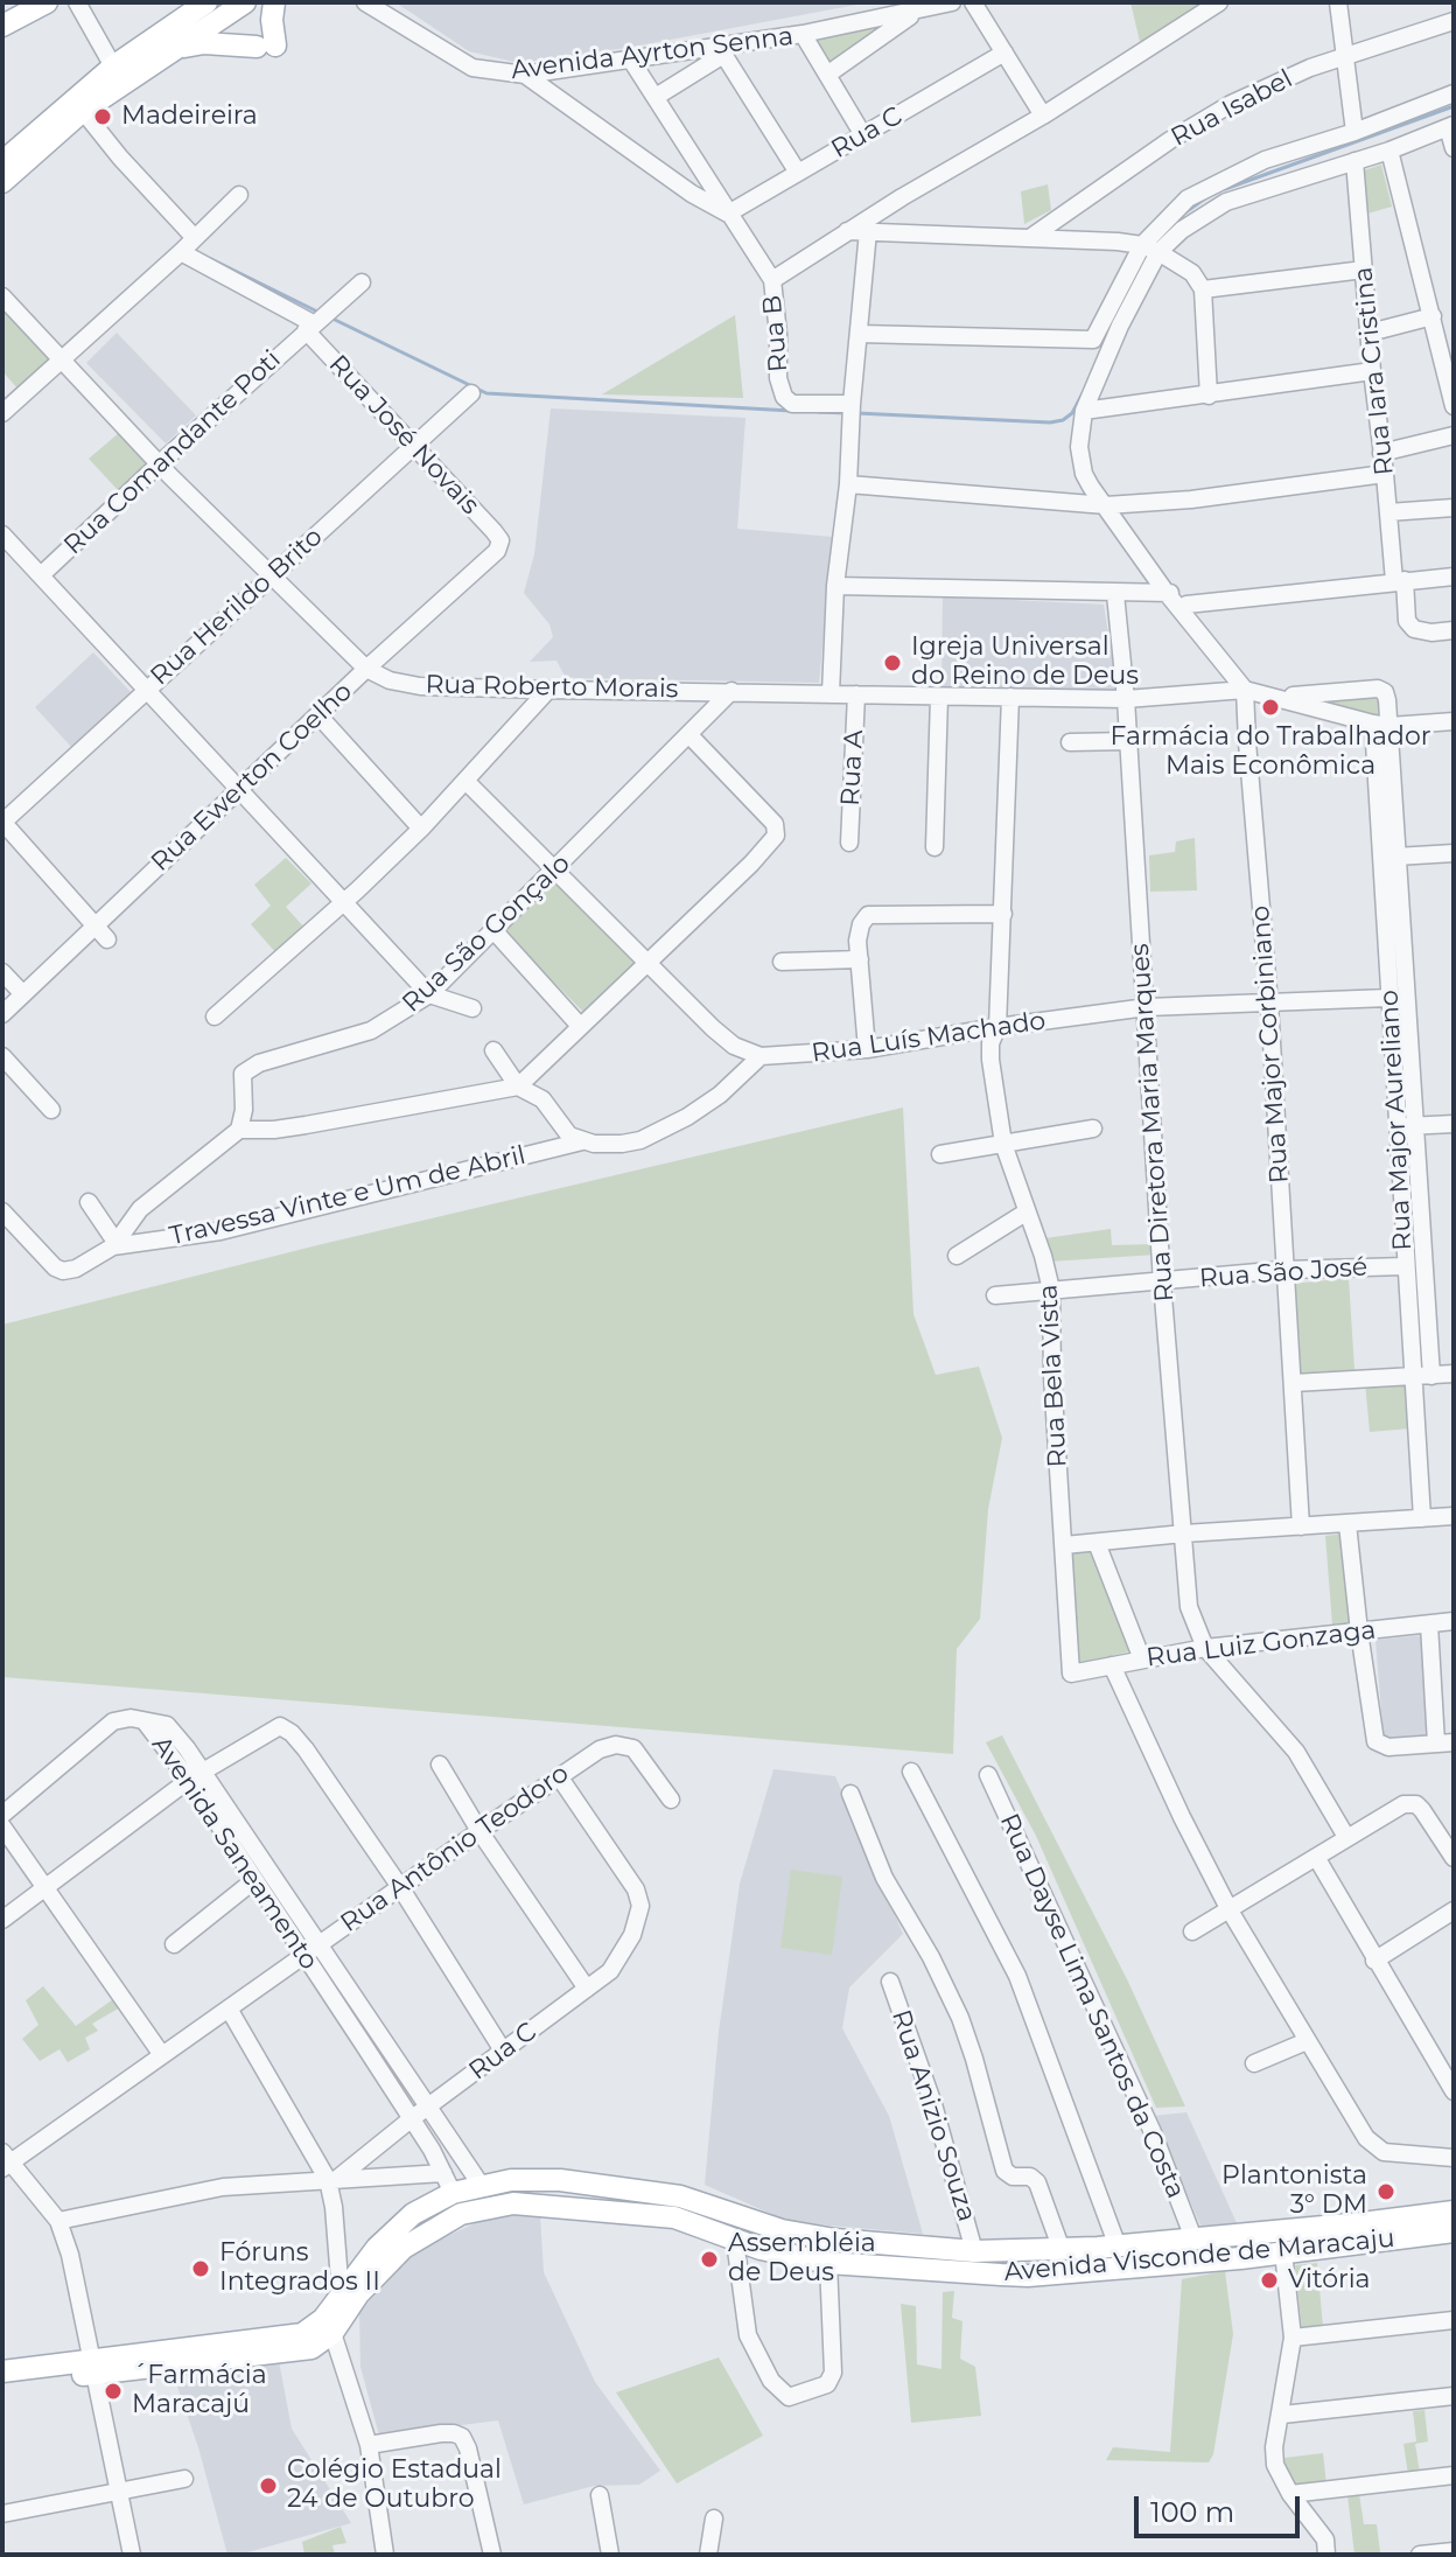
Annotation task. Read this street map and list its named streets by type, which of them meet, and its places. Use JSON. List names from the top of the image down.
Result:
{
  "streets": {
    "main road": ["Avenida Visconde de Maracaju"],
    "street": [
      "Avenida Ayrton Senna",
      "Rua Isabel",
      "Rua C",
      "Rua B",
      "Rua Iara Cristina",
      "Rua José Novais",
      "Rua Comandante Poti",
      "Rua Herildo Brito",
      "Rua Roberto Morais",
      "Rua A",
      "Rua Ewerton Coelho",
      "Rua São Gonçalo",
      "Rua Luís Machado",
      "Rua Major Corbiniano",
      "Rua Major Aureliano",
      "Rua Diretora Maria Marques",
      "Travessa Vinte e Um de Abril",
      "Rua São José",
      "Rua Bela Vista",
      "Rua Luiz Gonzaga",
      "Rua Antônio Teodoro",
      "Avenida Saneamento",
      "Rua Dayse Lima Santos da Costa",
      "Rua Anizio Souza"
    ]
  },
  "crossings": [
    ["Avenida Ayrton Senna", "Rua B"],
    ["Rua C", "Rua B"],
    ["Rua C", "Rua Antônio Teodoro"],
    ["Rua C", "Avenida Saneamento"],
    ["Rua José Novais", "Rua Comandante Poti"],
    ["Rua José Novais", "Rua Herildo Brito"],
    ["Rua José Novais", "Rua Ewerton Coelho"],
    ["Rua Comandante Poti", "Rua Roberto Morais"],
    ["Rua Herildo Brito", "Rua Roberto Morais"],
    ["Rua Roberto Morais", "Rua A"],
    ["Rua Roberto Morais", "Rua Ewerton Coelho"],
    ["Rua Roberto Morais", "Rua São Gonçalo"],
    ["Rua Roberto Morais", "Rua Major Corbiniano"],
    ["Rua Roberto Morais", "Rua Major Aureliano"],
    ["Rua Roberto Morais", "Rua Diretora Maria Marques"],
    ["Rua Roberto Morais", "Rua Bela Vista"],
    ["Rua Luís Machado", "Rua Major Corbiniano"],
    ["Rua Luís Machado", "Rua Major Aureliano"],
    ["Rua Luís Machado", "Rua Diretora Maria Marques"],
    ["Rua Luís Machado", "Rua Bela Vista"],
    ["Rua Major Corbiniano", "Rua São José"],
    ["Rua Major Aureliano", "Rua São José"],
    ["Rua Diretora Maria Marques", "Rua São José"],
    ["Rua Diretora Maria Marques", "Rua Luiz Gonzaga"],
    ["Rua São José", "Rua Bela Vista"],
    ["Rua Bela Vista", "Rua Luiz Gonzaga"],
    ["Rua Antônio Teodoro", "Avenida Saneamento"],
    ["Avenida Saneamento", "Avenida Visconde de Maracaju"],
    ["Rua Dayse Lima Santos da Costa", "Avenida Visconde de Maracaju"],
    ["Rua Anizio Souza", "Avenida Visconde de Maracaju"]
  ],
  "places": [
    "Madeireira",
    "Igreja Universal do Reino de Deus",
    "Farmácia do Trabalhador Mais Econômica",
    "Plantonista 3° DM",
    "Assembléia de Deus",
    "Fóruns Integrados II",
    "Vitória",
    "´Farmácia Maracajú",
    "Colégio Estadual 24 de Outubro"
  ],
  "scale_bar": "100 m"
}
